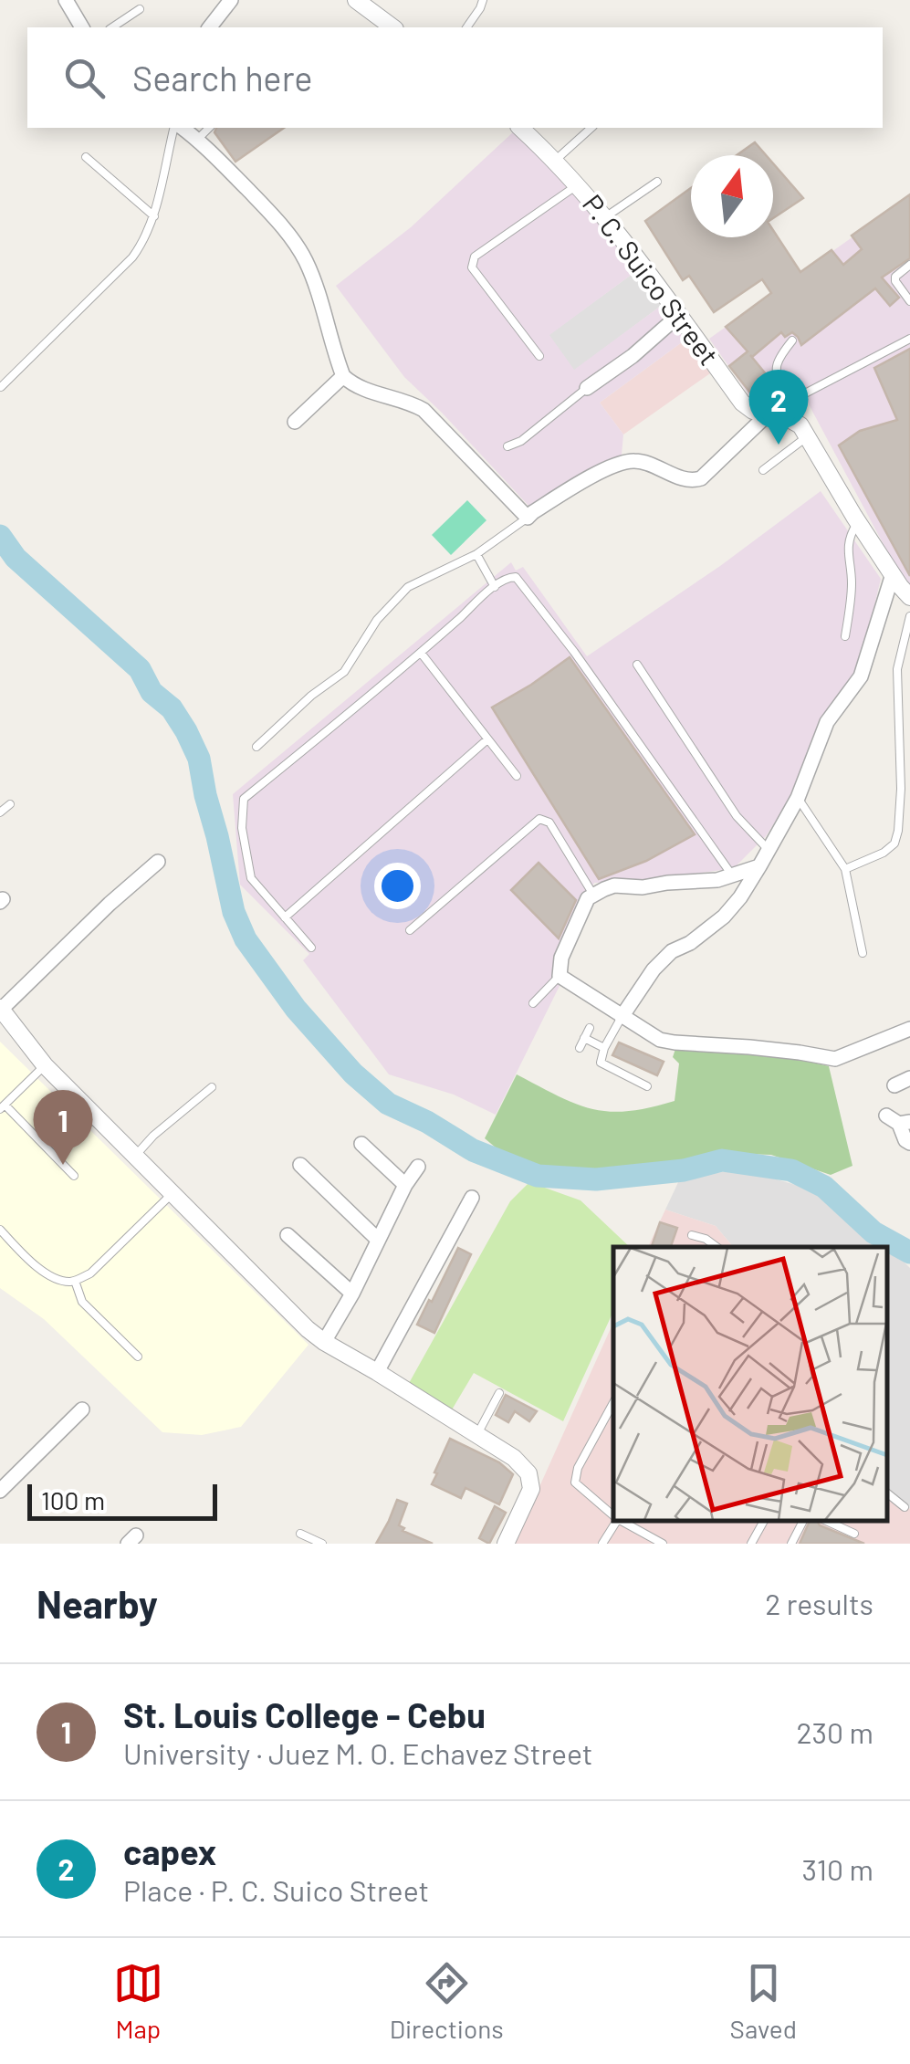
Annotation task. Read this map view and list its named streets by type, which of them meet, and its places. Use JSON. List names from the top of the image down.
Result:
{
  "streets": {
    "street": ["P. C. Suico Street"]
  },
  "scale_bar": "100 m",
  "north": "top",
  "page": {
    "search": "Search here",
    "pins": ["2", "1"],
    "scale": "100 m",
    "heading": ["Nearby", "2 results"],
    "list": [
      {
        "mark": "1",
        "name": "St. Louis College - Cebu",
        "note": "University · Juez M. O. Echavez Street",
        "value": "230 m"
      },
      {
        "mark": "2",
        "name": "capex",
        "note": "Place · P. C. Suico Street",
        "value": "310 m"
      }
    ],
    "nav": ["Map", "Directions", "Saved"]
  }
}
